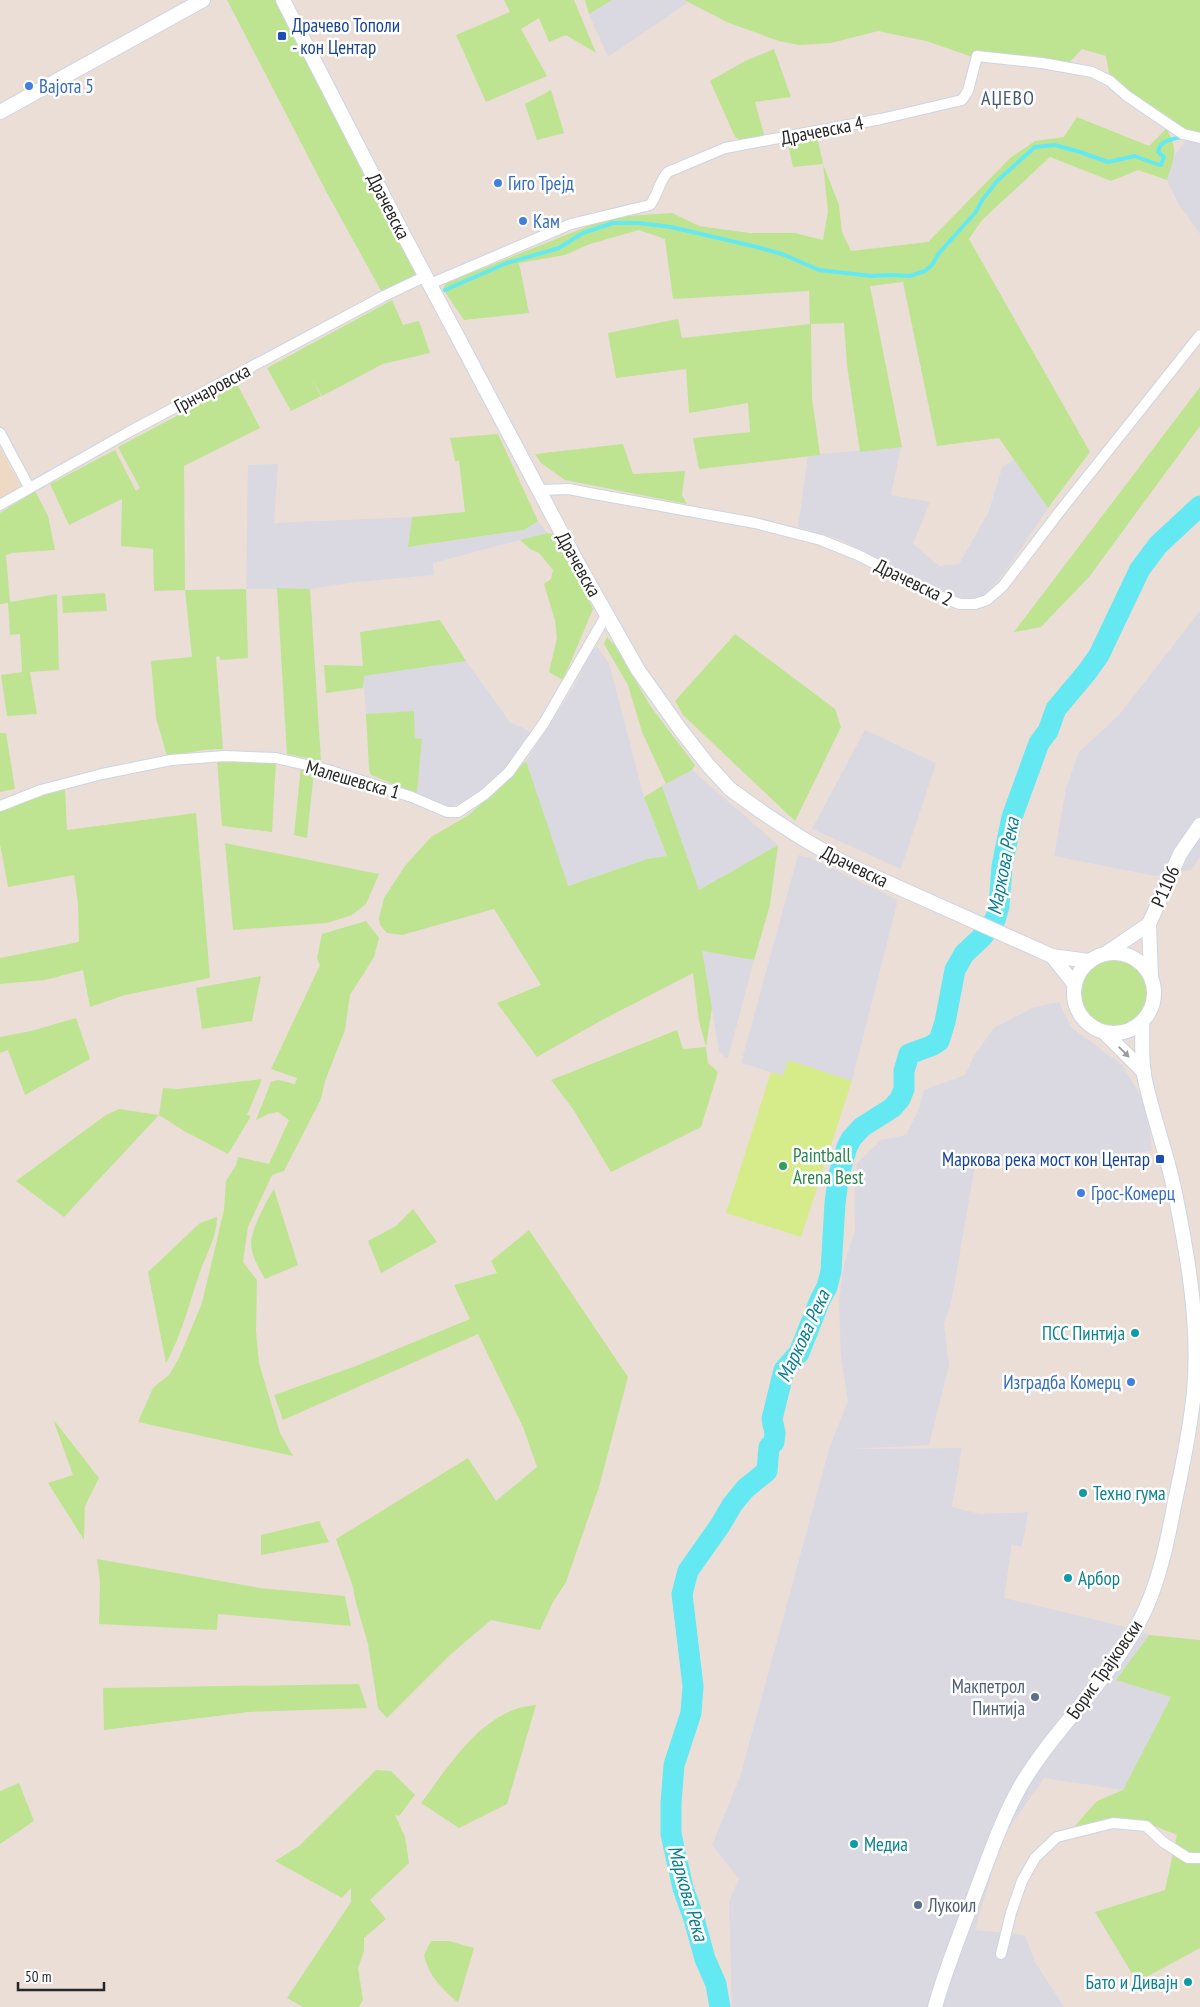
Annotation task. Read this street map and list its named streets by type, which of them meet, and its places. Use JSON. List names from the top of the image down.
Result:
{
  "streets": {
    "main road": ["Драчевска", "P1106", "Борис Трајковски"],
    "street": [
      "Драчевска 4",
      "Грнчаровска",
      "Драчевска 2",
      "Малешевска 1"
    ]
  },
  "crossings": [
    ["Драчевска 4", "Драчевска"],
    ["Драчевска 4", "Грнчаровска"],
    ["Драчевска", "Грнчаровска"],
    ["Драчевска", "Драчевска 2"],
    ["Драчевска", "Малешевска 1"],
    ["Драчевска", "Борис Трајковски"]
  ],
  "districts": ["АЏЕВО"],
  "water": ["Маркова Река"],
  "places": {
    "transit": ["Драчево Тополи - кон Центар", "Маркова река мост кон Центар"],
    "other": [
      "Вајота 5",
      "Гиго Трејд",
      "Кам",
      "Paintball Arena Best",
      "Грос-Комерц",
      "ПСС Пинтија",
      "Изградба Комерц",
      "Техно гума",
      "Арбор",
      "Макпетрол Пинтија",
      "Медиа",
      "Лукоил",
      "Бато и Дивајн"
    ]
  },
  "scale_bar": "50 m"
}
